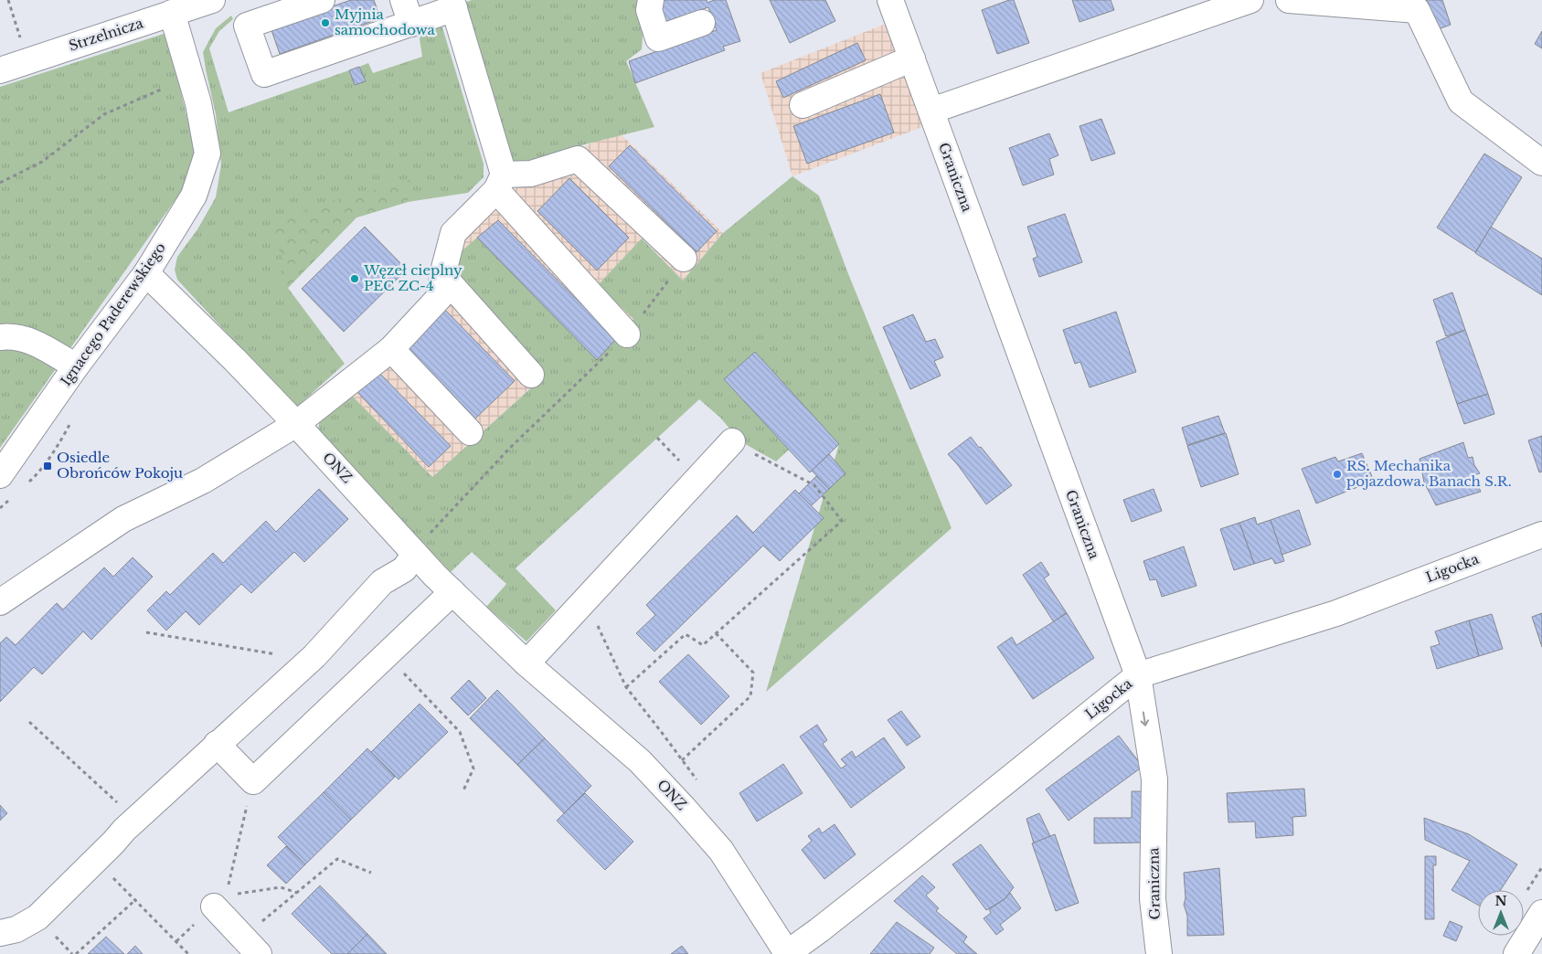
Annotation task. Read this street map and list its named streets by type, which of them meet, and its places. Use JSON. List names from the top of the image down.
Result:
{
  "streets": {
    "street": [
      "Strzelnicza",
      "Graniczna",
      "Ignacego Paderewskiego",
      "ONZ",
      "Ligocka"
    ]
  },
  "crossings": [
    ["Strzelnicza", "Ignacego Paderewskiego"],
    ["Graniczna", "Ligocka"],
    ["Ignacego Paderewskiego", "ONZ"],
    ["ONZ", "Ligocka"]
  ],
  "places": {
    "other": ["Myjnia samochodowa", "Węzeł cieplny PEC ZC-4", "RS. Mechanika pojazdowa. Banach S.R."],
    "transit": ["Osiedle Obrońców Pokoju"]
  },
  "north": "top"
}
